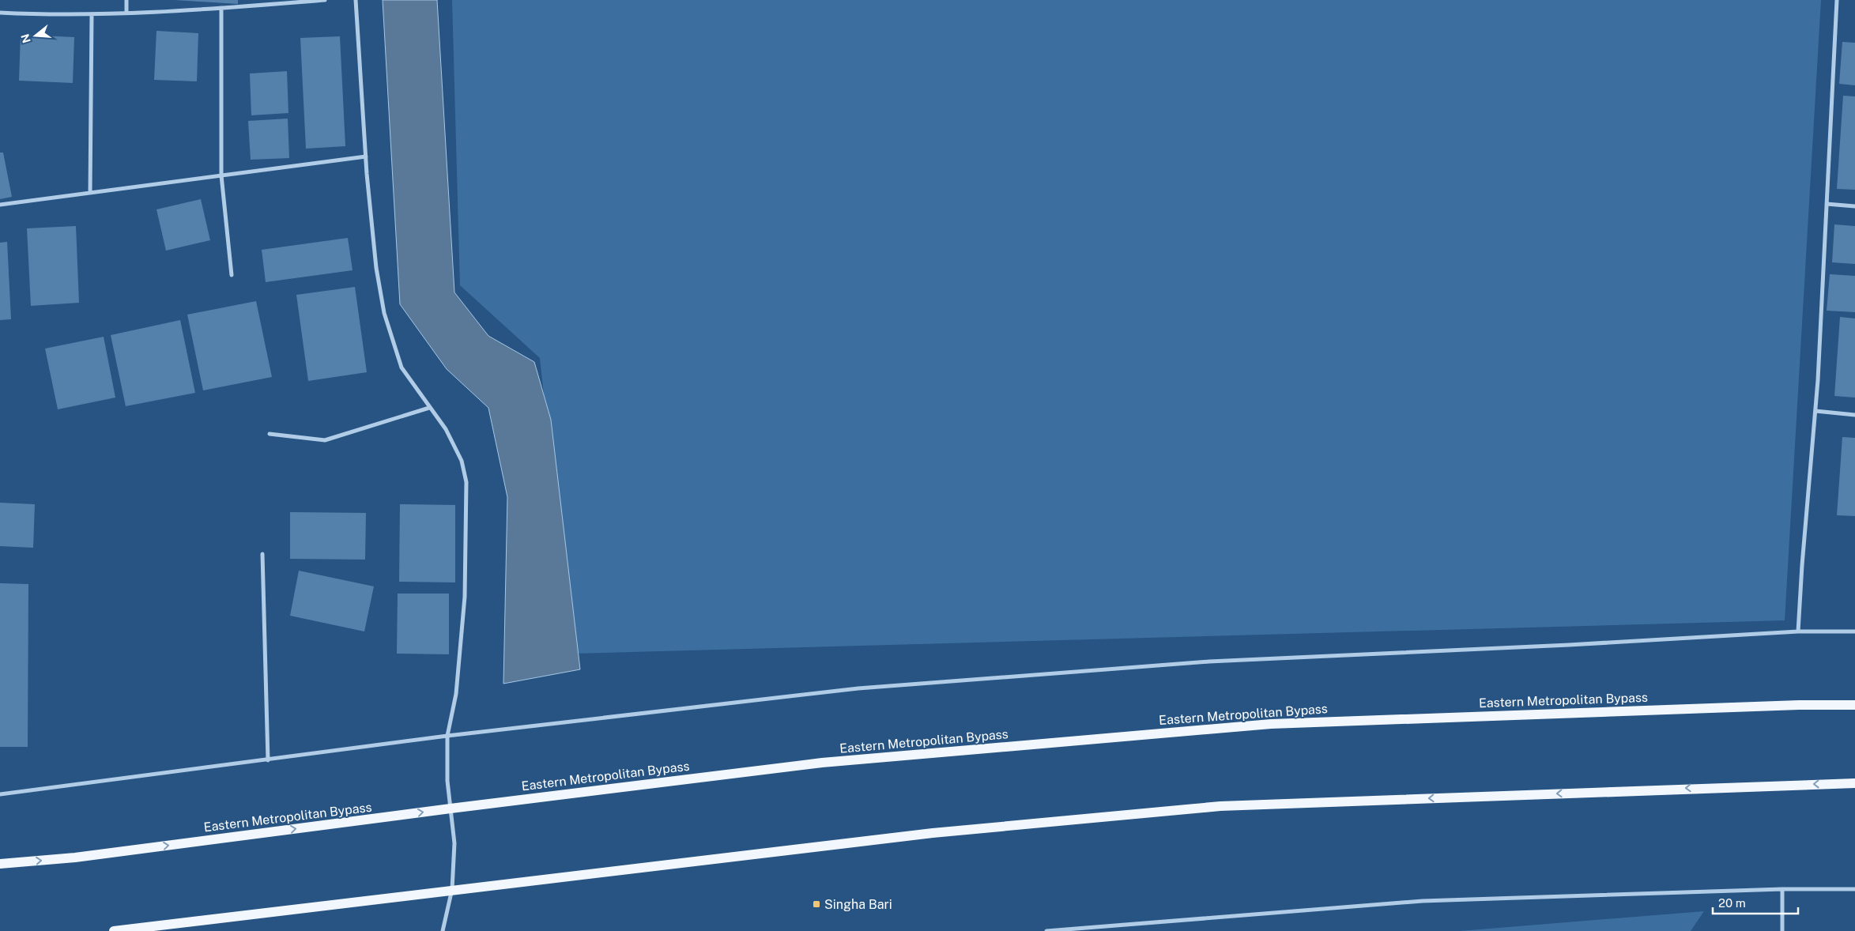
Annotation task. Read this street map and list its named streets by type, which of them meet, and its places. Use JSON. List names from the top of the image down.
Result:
{
  "streets": {
    "main road": ["Eastern Metropolitan Bypass"]
  },
  "places": {
    "transit": ["Singha Bari"]
  },
  "scale_bar": "20 m",
  "north": "left"
}
